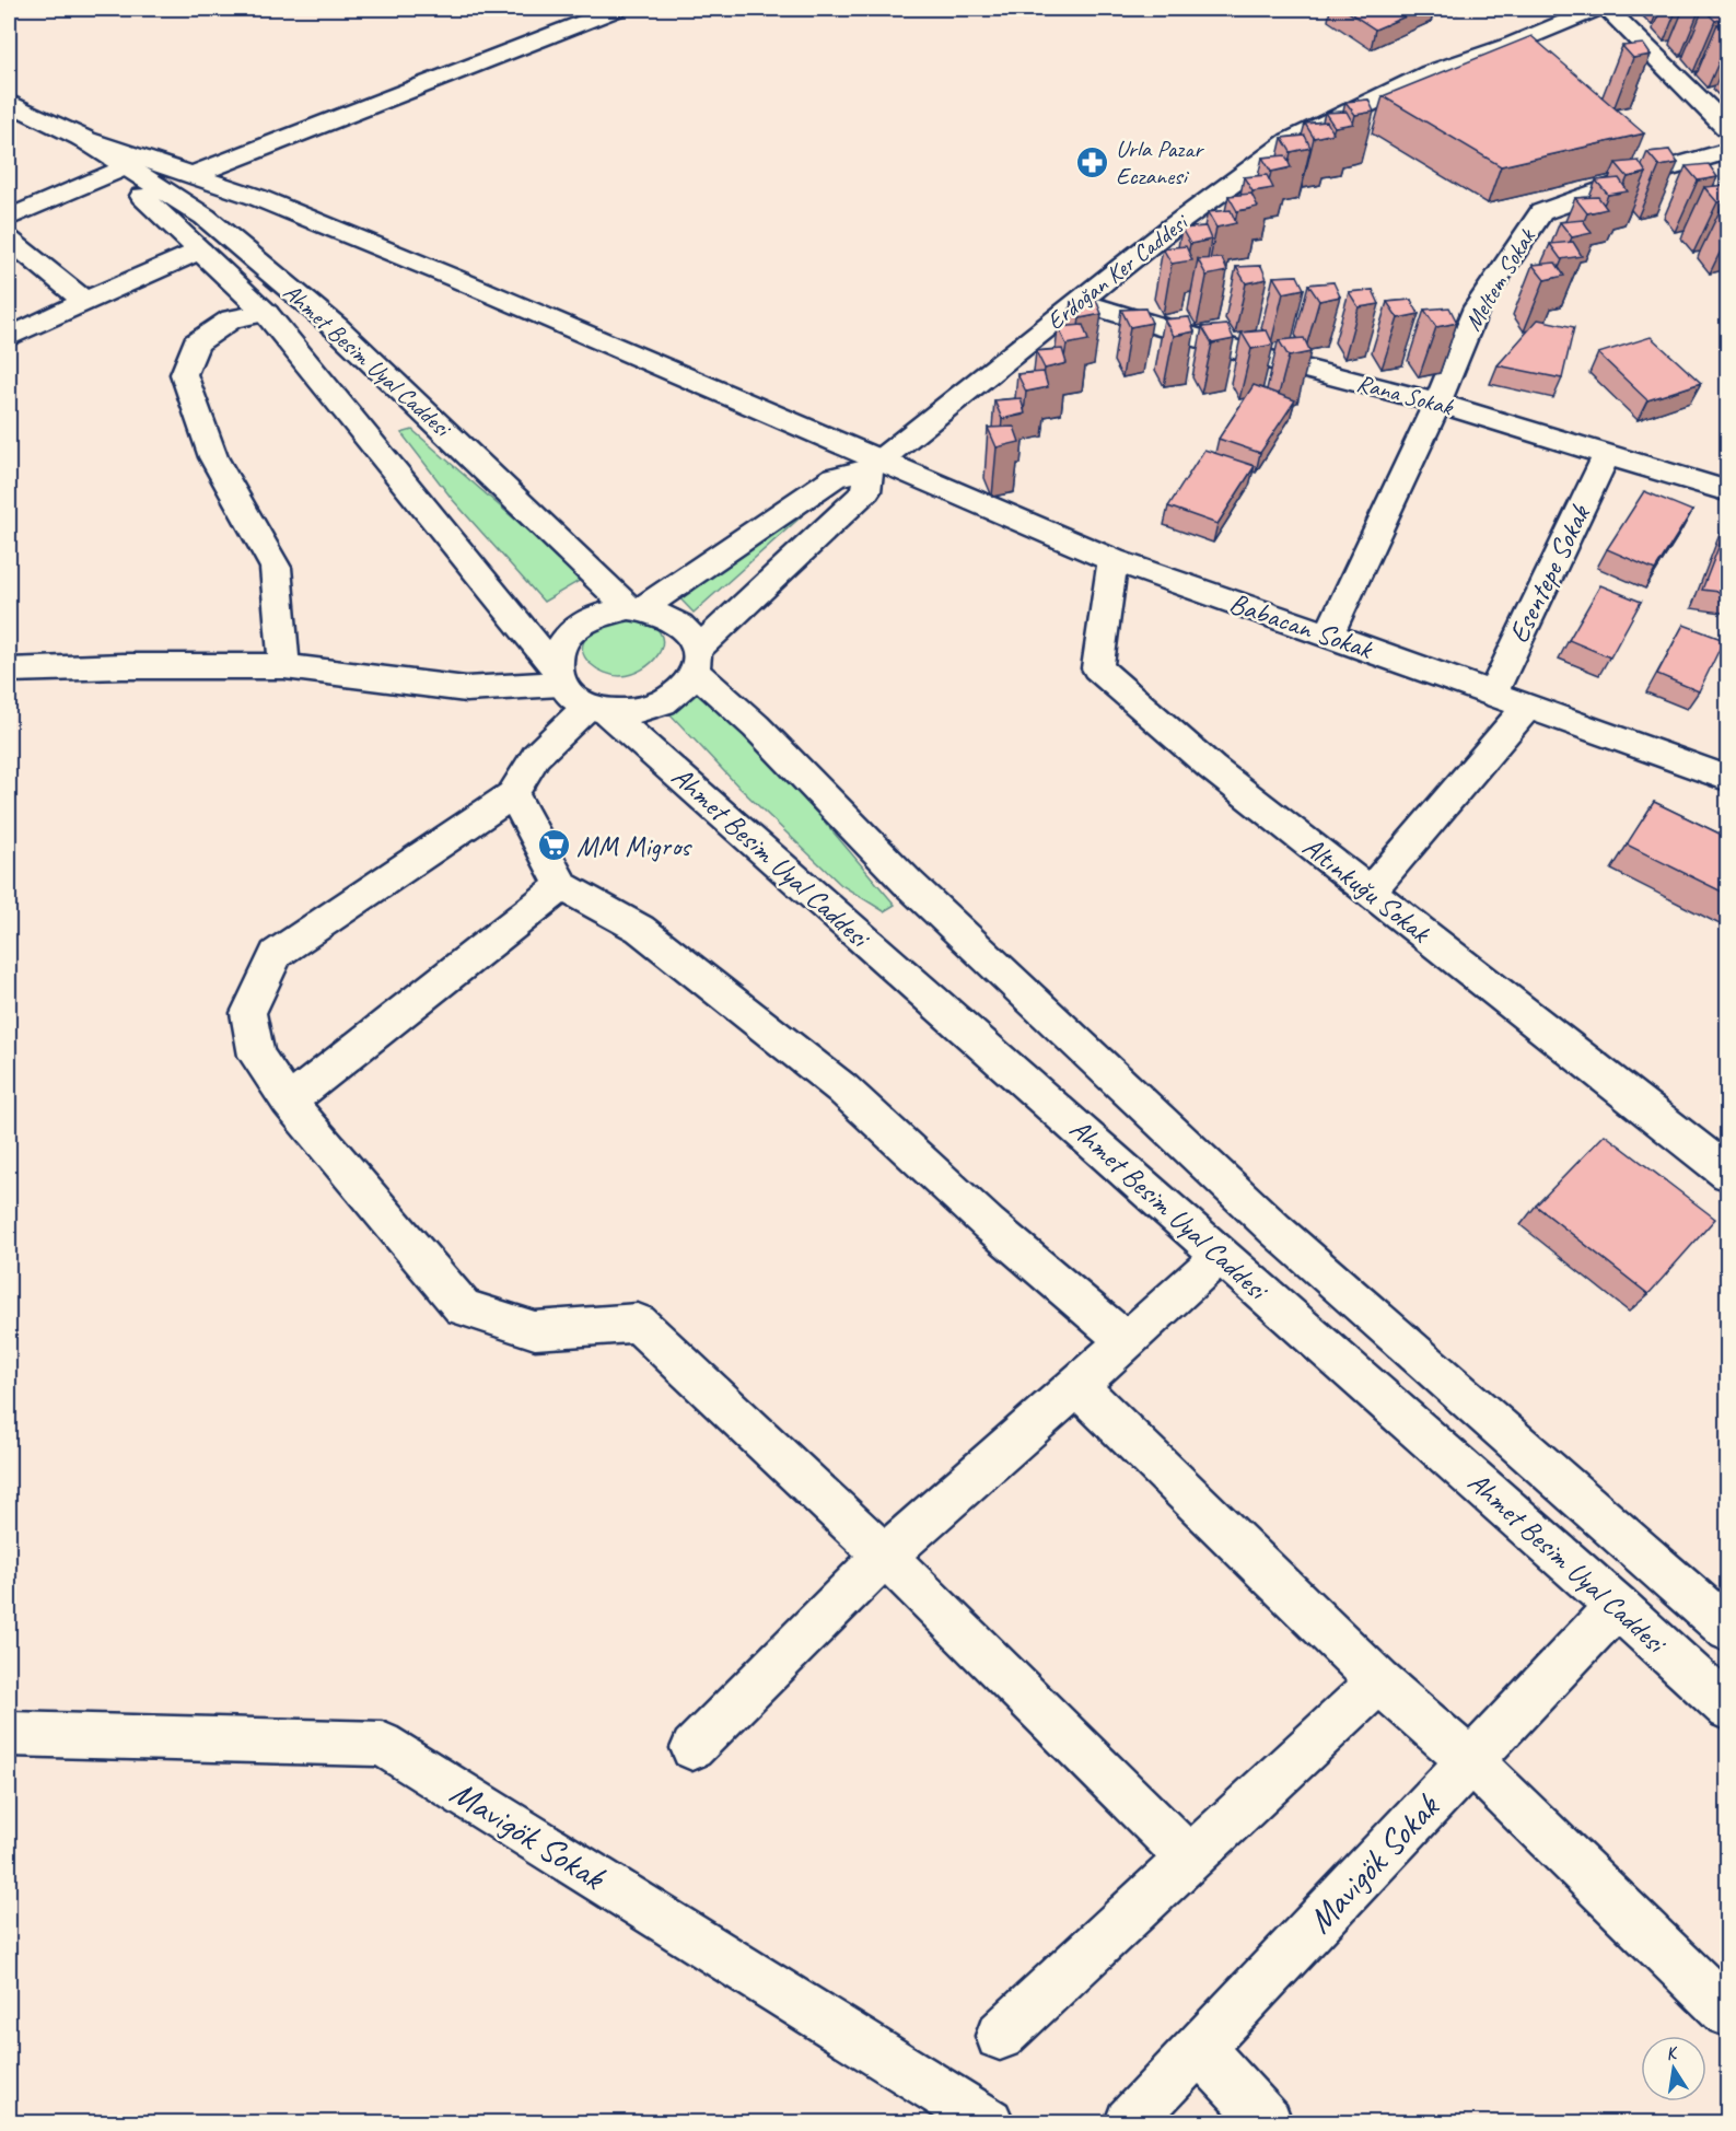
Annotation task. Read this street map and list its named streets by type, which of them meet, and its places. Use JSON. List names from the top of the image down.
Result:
{
  "streets": {
    "street": [
      "Erdoğan Ker Caddesi",
      "Meltem Sokak",
      "Ahmet Besim Uyal Caddesi",
      "Rana Sokak",
      "Esentepe Sokak",
      "Babacan Sokak",
      "Altınkuğu Sokak",
      "Mavigök Sokak"
    ]
  },
  "crossings": [
    ["Erdoğan Ker Caddesi", "Ahmet Besim Uyal Caddesi"],
    ["Erdoğan Ker Caddesi", "Rana Sokak"],
    ["Erdoğan Ker Caddesi", "Babacan Sokak"],
    ["Meltem Sokak", "Rana Sokak"],
    ["Meltem Sokak", "Babacan Sokak"],
    ["Ahmet Besim Uyal Caddesi", "Babacan Sokak"],
    ["Ahmet Besim Uyal Caddesi", "Mavigök Sokak"],
    ["Rana Sokak", "Esentepe Sokak"],
    ["Esentepe Sokak", "Babacan Sokak"],
    ["Babacan Sokak", "Altınkuğu Sokak"]
  ],
  "places": {
    "pharmacy": ["Urla Pazar Eczanesi"],
    "supermarket": ["MM Migros"]
  },
  "north": "top"
}
